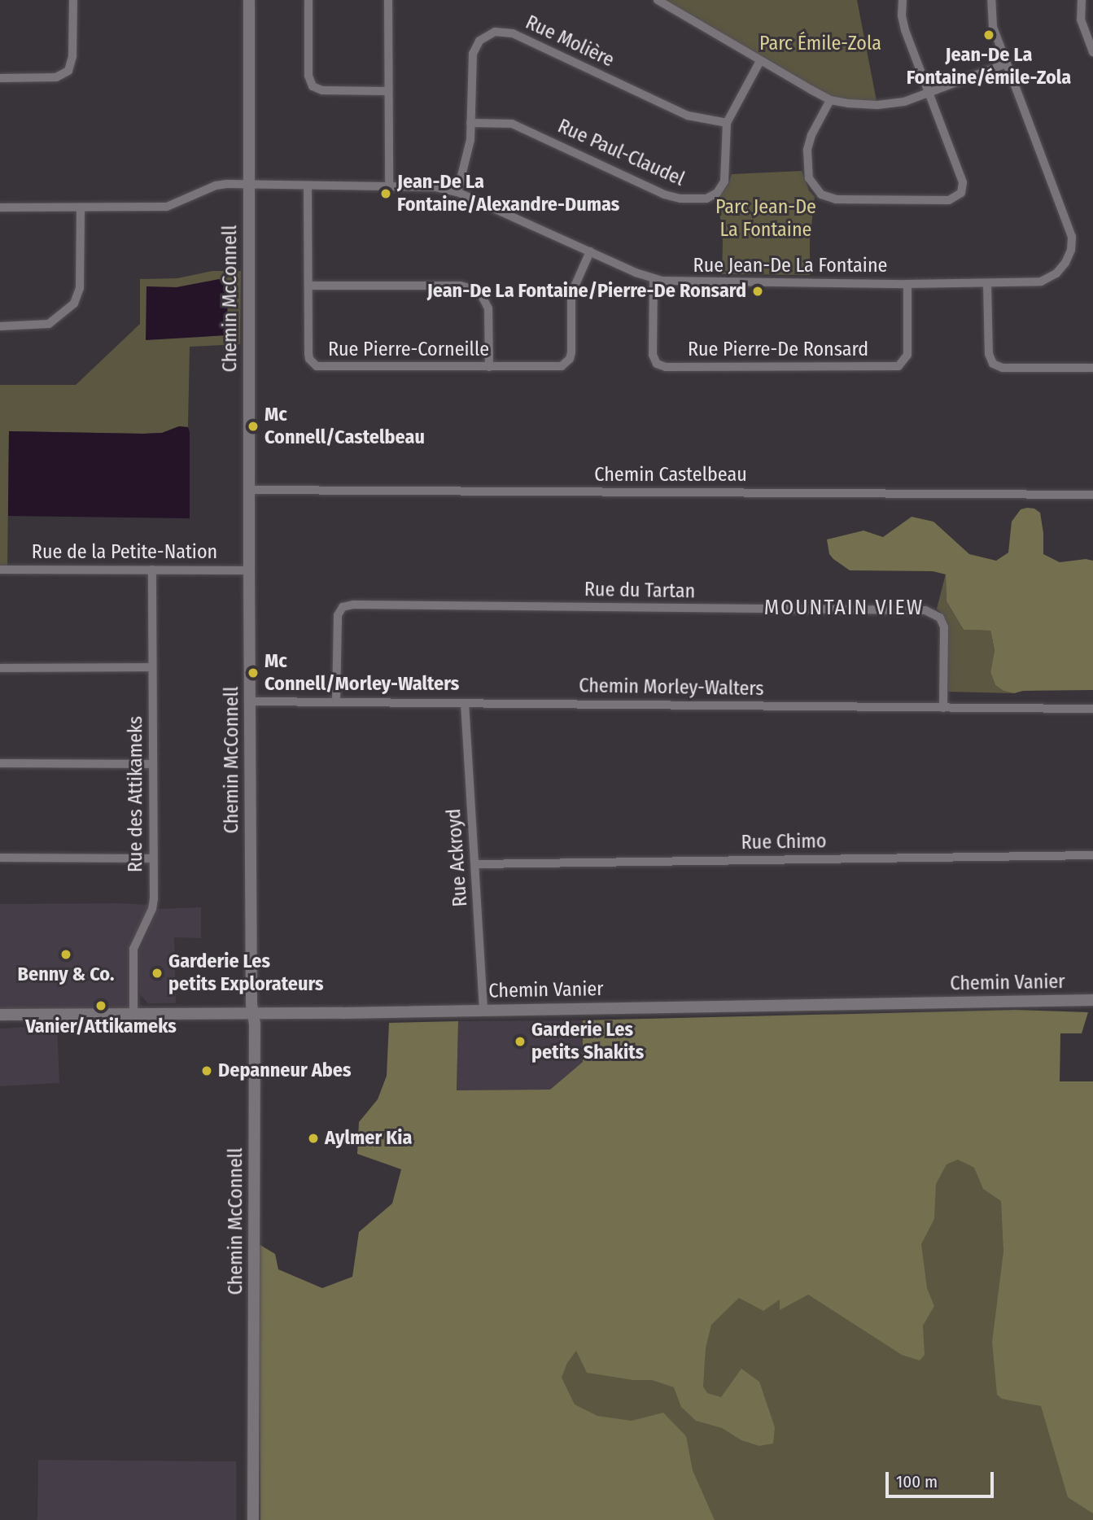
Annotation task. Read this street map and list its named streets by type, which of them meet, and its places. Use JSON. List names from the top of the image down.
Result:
{
  "streets": {
    "street": [
      "Rue Molière",
      "Rue Paul-Claudel",
      "Rue Jean-De La Fontaine",
      "Chemin McConnell",
      "Rue Pierre-Corneille",
      "Rue Pierre-De Ronsard",
      "Chemin Castelbeau",
      "Rue de la Petite-Nation",
      "Rue du Tartan",
      "Chemin Morley-Walters",
      "Rue des Attikameks",
      "Rue Chimo",
      "Rue Ackroyd",
      "Chemin Vanier"
    ]
  },
  "crossings": [
    ["Rue Molière", "Rue Paul-Claudel"],
    ["Rue Molière", "Rue Jean-De La Fontaine"],
    ["Rue Jean-De La Fontaine", "Chemin McConnell"],
    ["Rue Jean-De La Fontaine", "Rue Pierre-Corneille"],
    ["Rue Jean-De La Fontaine", "Rue Pierre-De Ronsard"],
    ["Chemin McConnell", "Chemin Castelbeau"],
    ["Chemin McConnell", "Rue de la Petite-Nation"],
    ["Chemin McConnell", "Chemin Morley-Walters"],
    ["Chemin McConnell", "Chemin Vanier"],
    ["Rue de la Petite-Nation", "Rue des Attikameks"],
    ["Rue du Tartan", "Chemin Morley-Walters"],
    ["Chemin Morley-Walters", "Rue Ackroyd"],
    ["Rue des Attikameks", "Chemin Vanier"],
    ["Rue Chimo", "Rue Ackroyd"],
    ["Rue Ackroyd", "Chemin Vanier"]
  ],
  "districts": ["MOUNTAIN VIEW"],
  "parks": ["Parc Émile-Zola", "Parc Jean-De La Fontaine"],
  "places": [
    "Jean-De La Fontaine/émile-Zola",
    "Jean-De La Fontaine/Alexandre-Dumas",
    "Jean-De La Fontaine/Pierre-De Ronsard",
    "Mc Connell/Castelbeau",
    "Mc Connell/Morley-Walters",
    "Benny & Co.",
    "Garderie Les petits Explorateurs",
    "Vanier/Attikameks",
    "Garderie Les petits Shakits",
    "Depanneur Abes",
    "Aylmer Kia"
  ],
  "scale_bar": "100 m"
}
